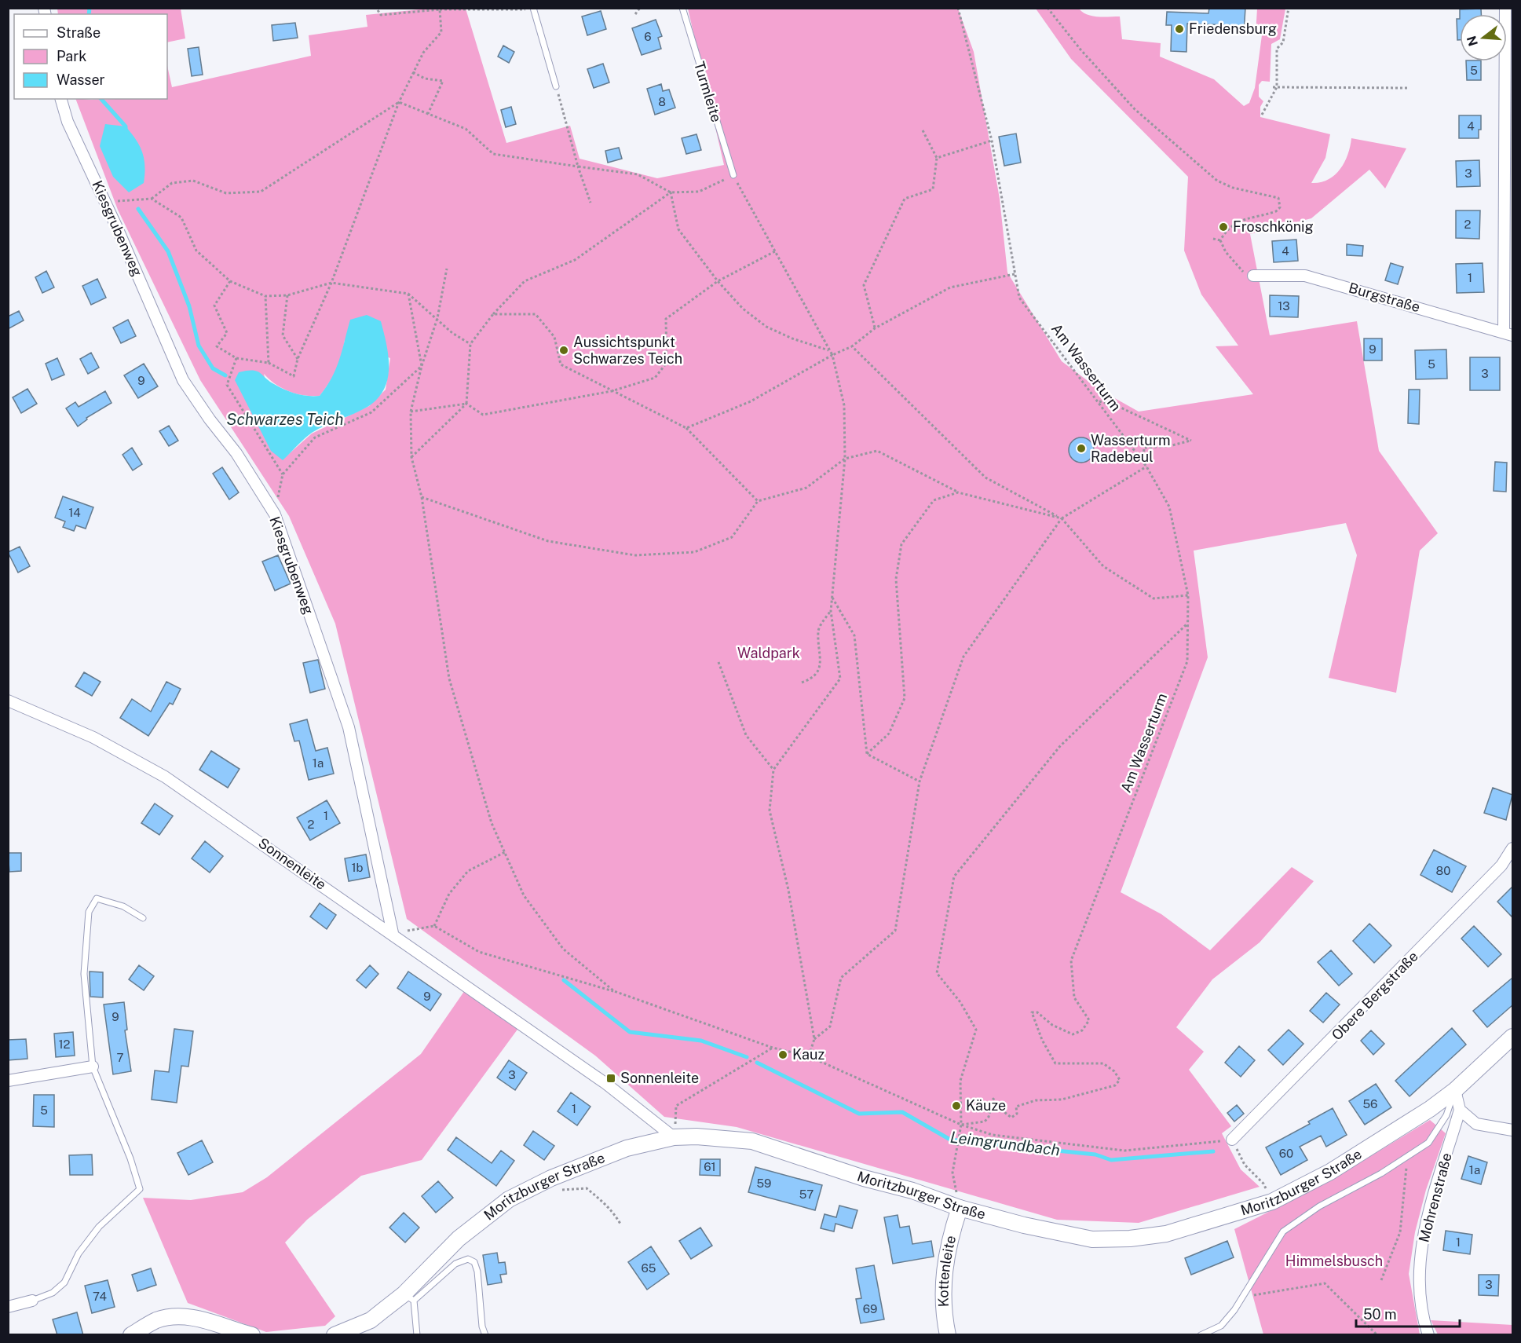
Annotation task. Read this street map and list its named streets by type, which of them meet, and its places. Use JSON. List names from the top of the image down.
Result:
{
  "streets": {
    "street": [
      "Kiesgrubenweg",
      "Burgstraße",
      "Sonnenleite",
      "Obere Bergstraße",
      "Moritzburger Straße",
      "Mohrenstraße",
      "Kottenleite"
    ],
    "lane": ["Turmleite"],
    "path": ["Am Wasserturm"]
  },
  "crossings": [
    ["Kiesgrubenweg", "Sonnenleite"],
    ["Sonnenleite", "Moritzburger Straße"],
    ["Moritzburger Straße", "Mohrenstraße"],
    ["Moritzburger Straße", "Kottenleite"]
  ],
  "water": ["Schwarzes Teich", "Leimgrundbach"],
  "parks": ["Waldpark", "Himmelsbusch"],
  "places": {
    "other": [
      "Friedensburg",
      "Froschkönig",
      "Aussichtspunkt Schwarzes Teich",
      "Wasserturm Radebeul",
      "Kauz",
      "Käuze"
    ],
    "transit": ["Sonnenleite"]
  },
  "house_numbers": [
    "6",
    "5",
    "8",
    "4",
    "3",
    "2",
    "4",
    "1",
    "13",
    "9",
    "5",
    "3",
    "9",
    "14",
    "1a",
    "1",
    "2",
    "1b",
    "80",
    "9",
    "9",
    "12",
    "7",
    "3",
    "56",
    "1",
    "5",
    "60",
    "61",
    "1a",
    "59",
    "57",
    "1",
    "65",
    "3",
    "74",
    "69"
  ],
  "legend": ["Straße", "Park", "Wasser"],
  "scale_bar": "50 m",
  "north": "left"
}
